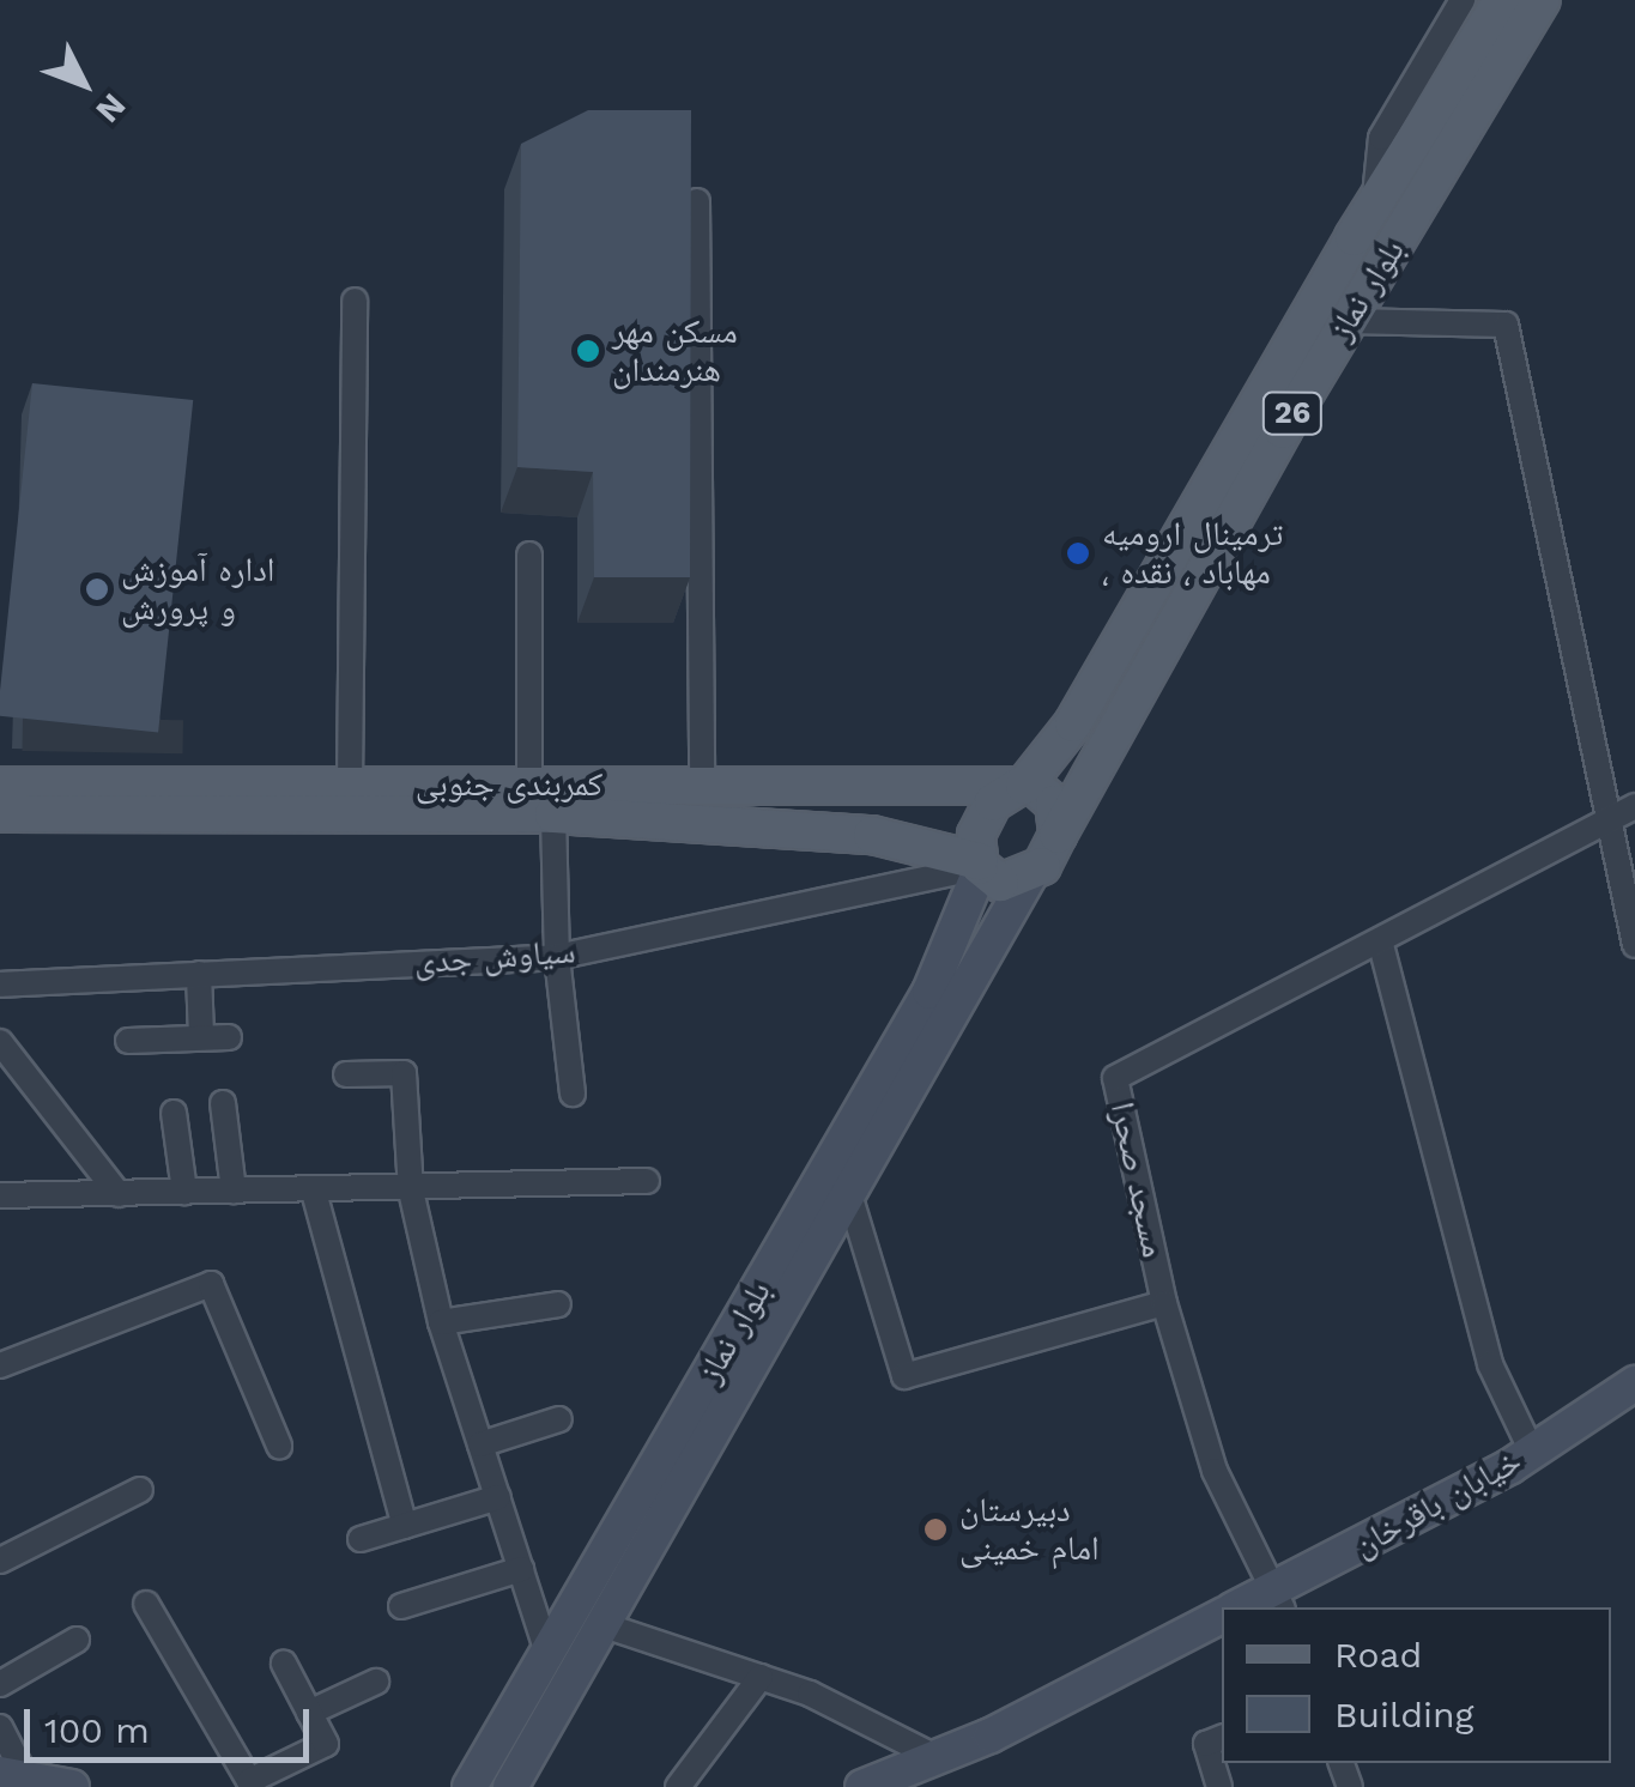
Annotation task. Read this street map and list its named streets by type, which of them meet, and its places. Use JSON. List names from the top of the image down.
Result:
{
  "streets": {
    "main road": [
      "بلوار نماز",
      "26",
      "کمربندی جنوبی",
      "خیابان باقرخان"
    ],
    "street": ["سیاوش جدی", "مسجد صحرا"]
  },
  "crossings": [
    ["بلوار نماز", "26"],
    ["بلوار نماز", "کمربندی جنوبی"],
    ["بلوار نماز", "سیاوش جدی"],
    ["بلوار نماز", "مسجد صحرا"],
    ["26", "کمربندی جنوبی"],
    ["26", "سیاوش جدی"],
    ["کمربندی جنوبی", "سیاوش جدی"]
  ],
  "places": [
    "مسکن مهر هنرمندان",
    "ترمینال ارومیه ، مهاباد ، نقده",
    "اداره آموزش و پرورش",
    "دبیرستان امام خمینی"
  ],
  "legend": ["Road", "Building"],
  "scale_bar": "100 m",
  "north": "bottom right"
}
